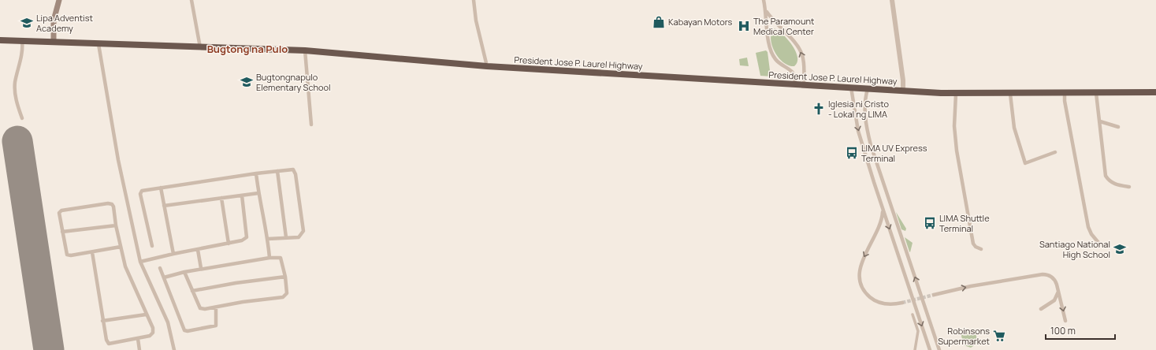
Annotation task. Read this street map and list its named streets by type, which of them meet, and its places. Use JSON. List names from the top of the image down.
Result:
{
  "streets": {
    "highway": ["President Jose P. Laurel Highway"]
  },
  "districts": ["Bugtong na Pulo"],
  "places": {
    "shop": ["Kabayan Motors"],
    "school or university": ["Lipa Adventist Academy", "Bugtongnapulo Elementary School", "Santiago National High School"],
    "hospital": ["The Paramount Medical Center"],
    "church": ["Iglesia ni Cristo - Lokal ng LIMA"],
    "bus stop": ["LIMA UV Express Terminal", "LIMA Shuttle Terminal"],
    "supermarket": ["Robinsons Supermarket"]
  },
  "scale_bar": "100 m"
}
